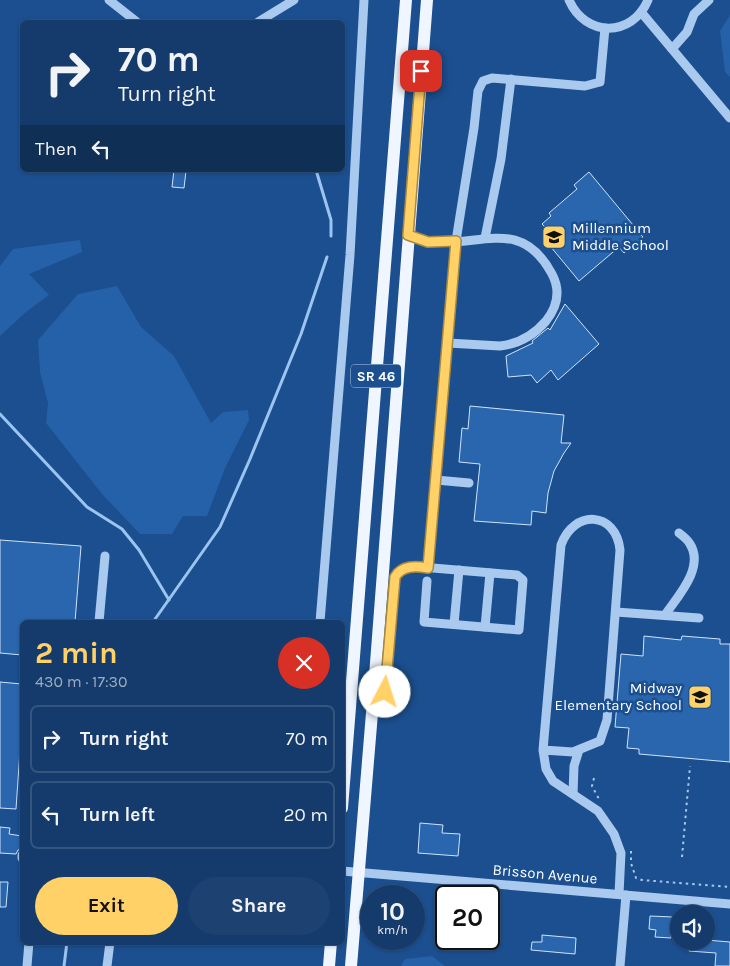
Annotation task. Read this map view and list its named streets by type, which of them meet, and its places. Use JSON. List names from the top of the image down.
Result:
{
  "streets": {
    "main road": ["SR 46"],
    "street": ["Brisson Avenue"]
  },
  "crossings": [
    ["SR 46", "Brisson Avenue"]
  ],
  "places": {
    "school or university": ["Millennium Middle School", "Midway Elementary School"]
  },
  "page": {
    "turn": ["70 m", "Turn right"],
    "then": "Then",
    "heading": ["2 min", "430 m · 17:30"],
    "list": [
      {
        "name": "Turn right",
        "value": "70 m"
      },
      {
        "name": "Turn left",
        "value": "20 m"
      }
    ],
    "buttons": ["Exit", "Share"],
    "speed": "10 km/h",
    "limit": "20"
  }
}
